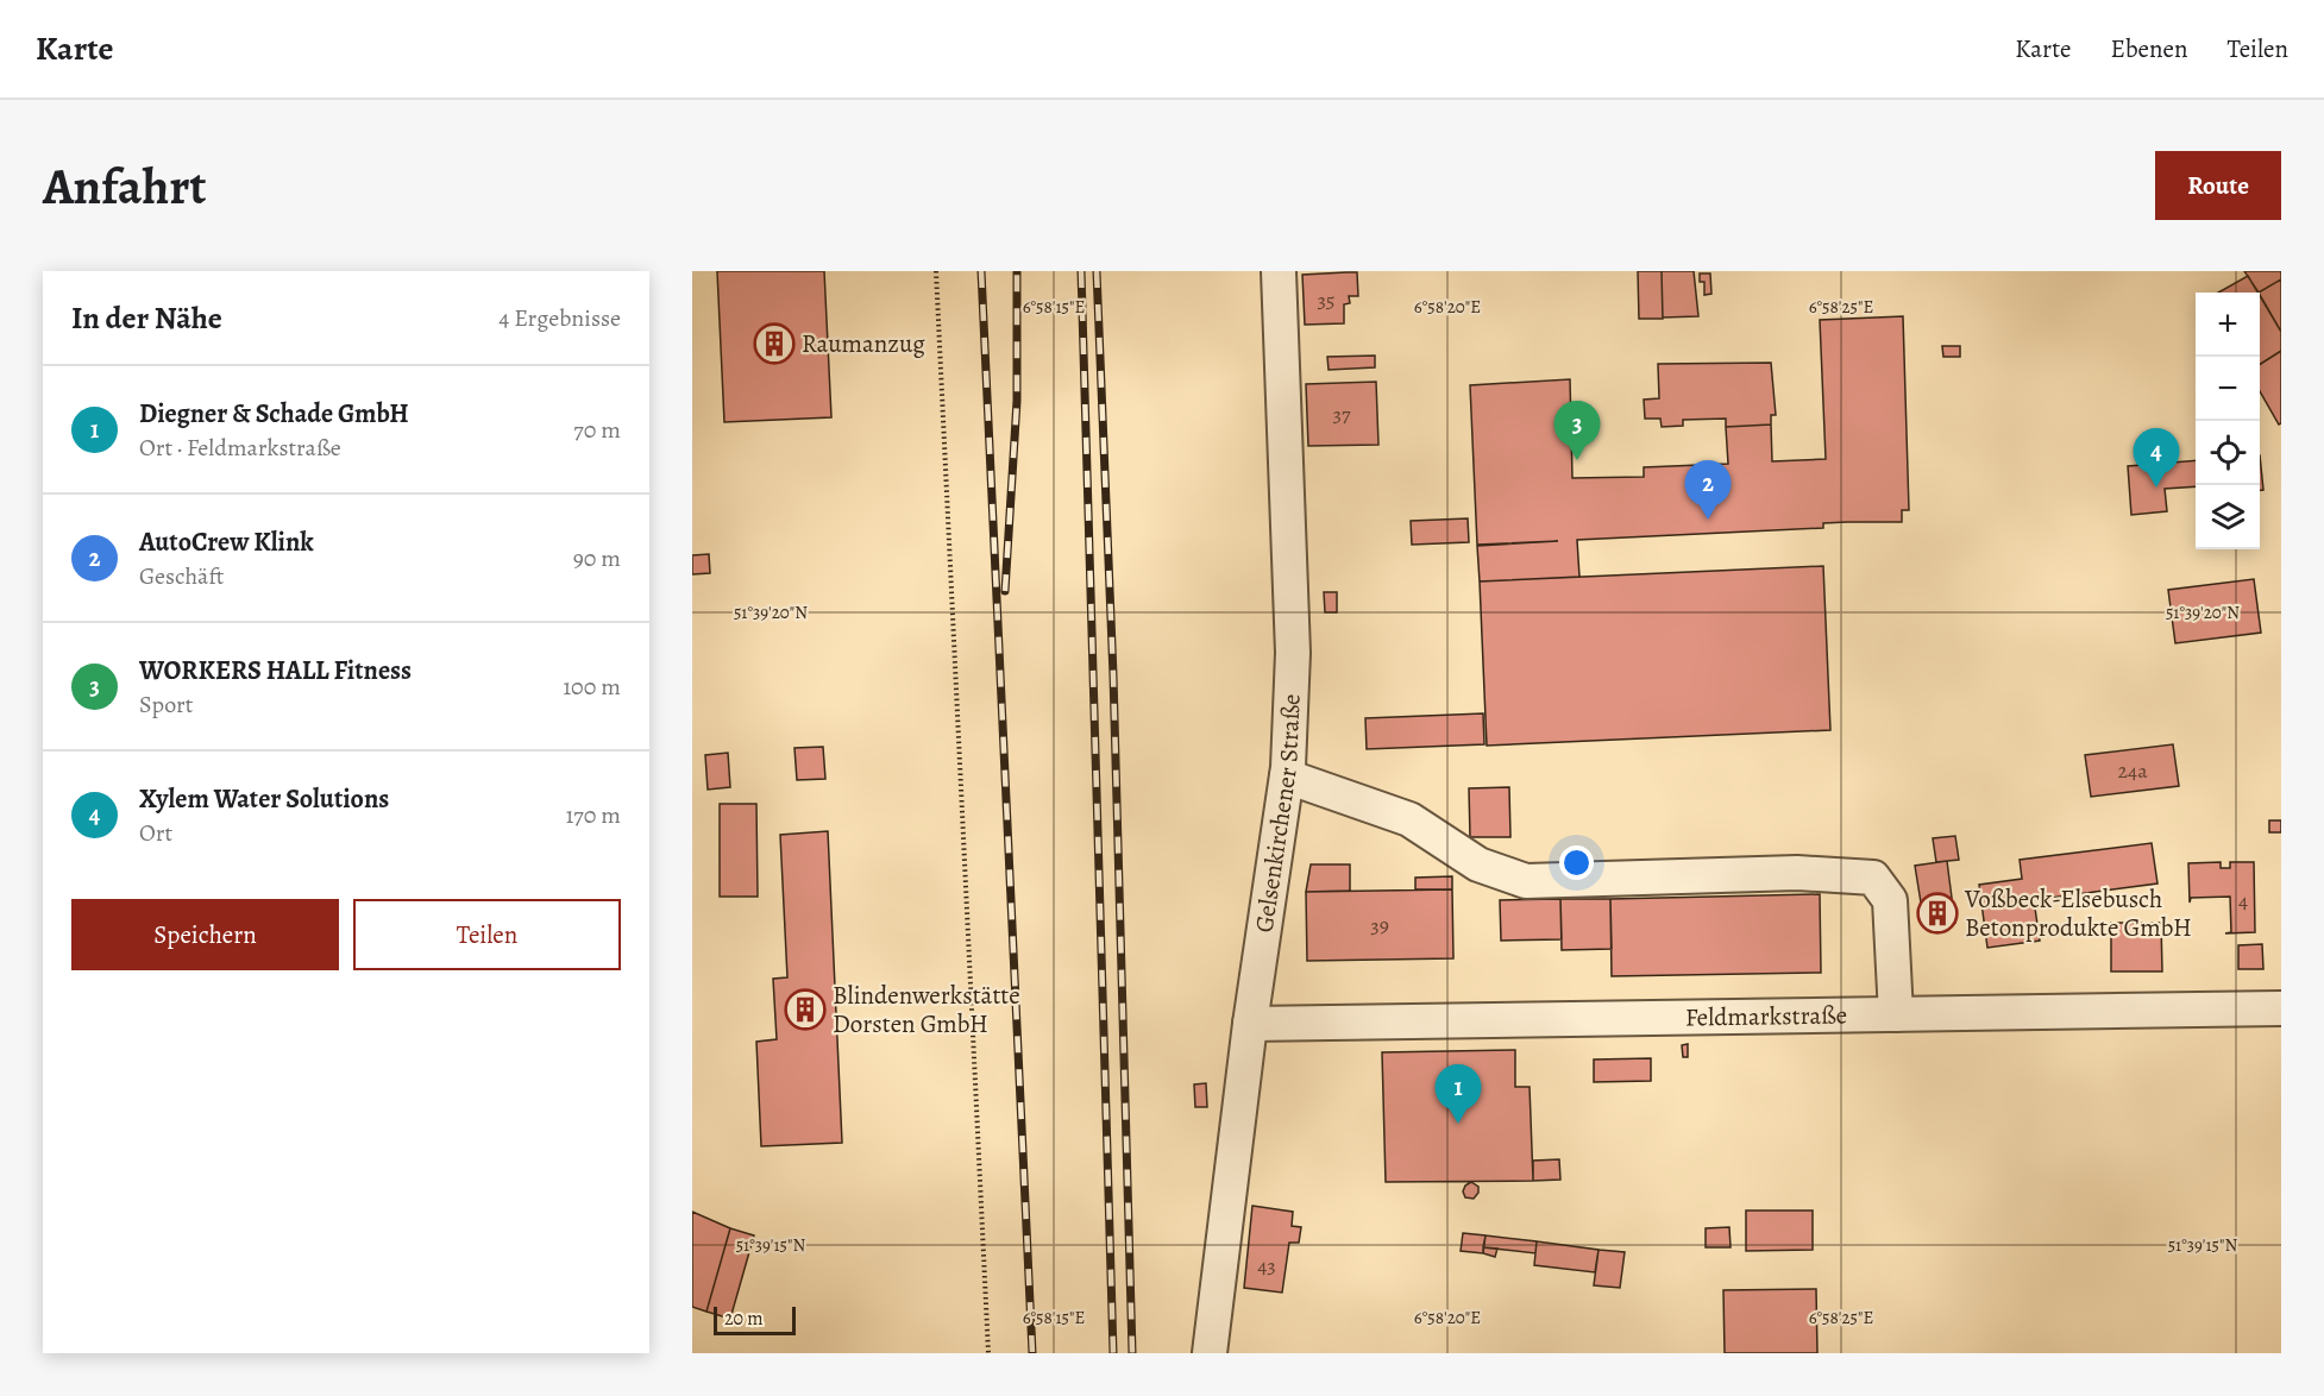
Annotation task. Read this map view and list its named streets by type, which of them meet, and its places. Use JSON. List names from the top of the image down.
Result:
{
  "streets": {
    "street": ["Gelsenkirchener Straße", "Feldmarkstraße"]
  },
  "crossings": [
    ["Gelsenkirchener Straße", "Feldmarkstraße"]
  ],
  "places": {
    "building": ["Raumanzug", "Voßbeck-Elsebusch Betonprodukte GmbH", "Blindenwerkstätte Dorsten GmbH"]
  },
  "house_numbers": [
    "35",
    "37",
    "24a",
    "4",
    "39",
    "43"
  ],
  "scale_bar": "20 m",
  "page": {
    "header": "Karte",
    "nav": ["Karte", "Ebenen", "Teilen"],
    "buttons": [
      "Route",
      ["Speichern", "Teilen"]
    ],
    "title": "Anfahrt",
    "heading": ["In der Nähe", "4 Ergebnisse"],
    "map_buttons": ["+", "−"],
    "list": [
      {
        "mark": "1",
        "name": "Diegner & Schade GmbH",
        "note": "Ort · Feldmarkstraße",
        "value": "70 m"
      },
      {
        "mark": "2",
        "name": "AutoCrew Klink",
        "note": "Geschäft",
        "value": "90 m"
      },
      {
        "mark": "3",
        "name": "WORKERS HALL Fitness",
        "note": "Sport",
        "value": "100 m"
      },
      {
        "mark": "4",
        "name": "Xylem Water Solutions",
        "note": "Ort",
        "value": "170 m"
      }
    ],
    "pins": [
      "3",
      "4",
      "2",
      "1"
    ],
    "scale": "20 m"
  },
  "coordinates": [
    "6°58'15\"E",
    "6°58'20\"E",
    "6°58'25\"E",
    "51°39'20\"N",
    "51°39'15\"N"
  ]
}
